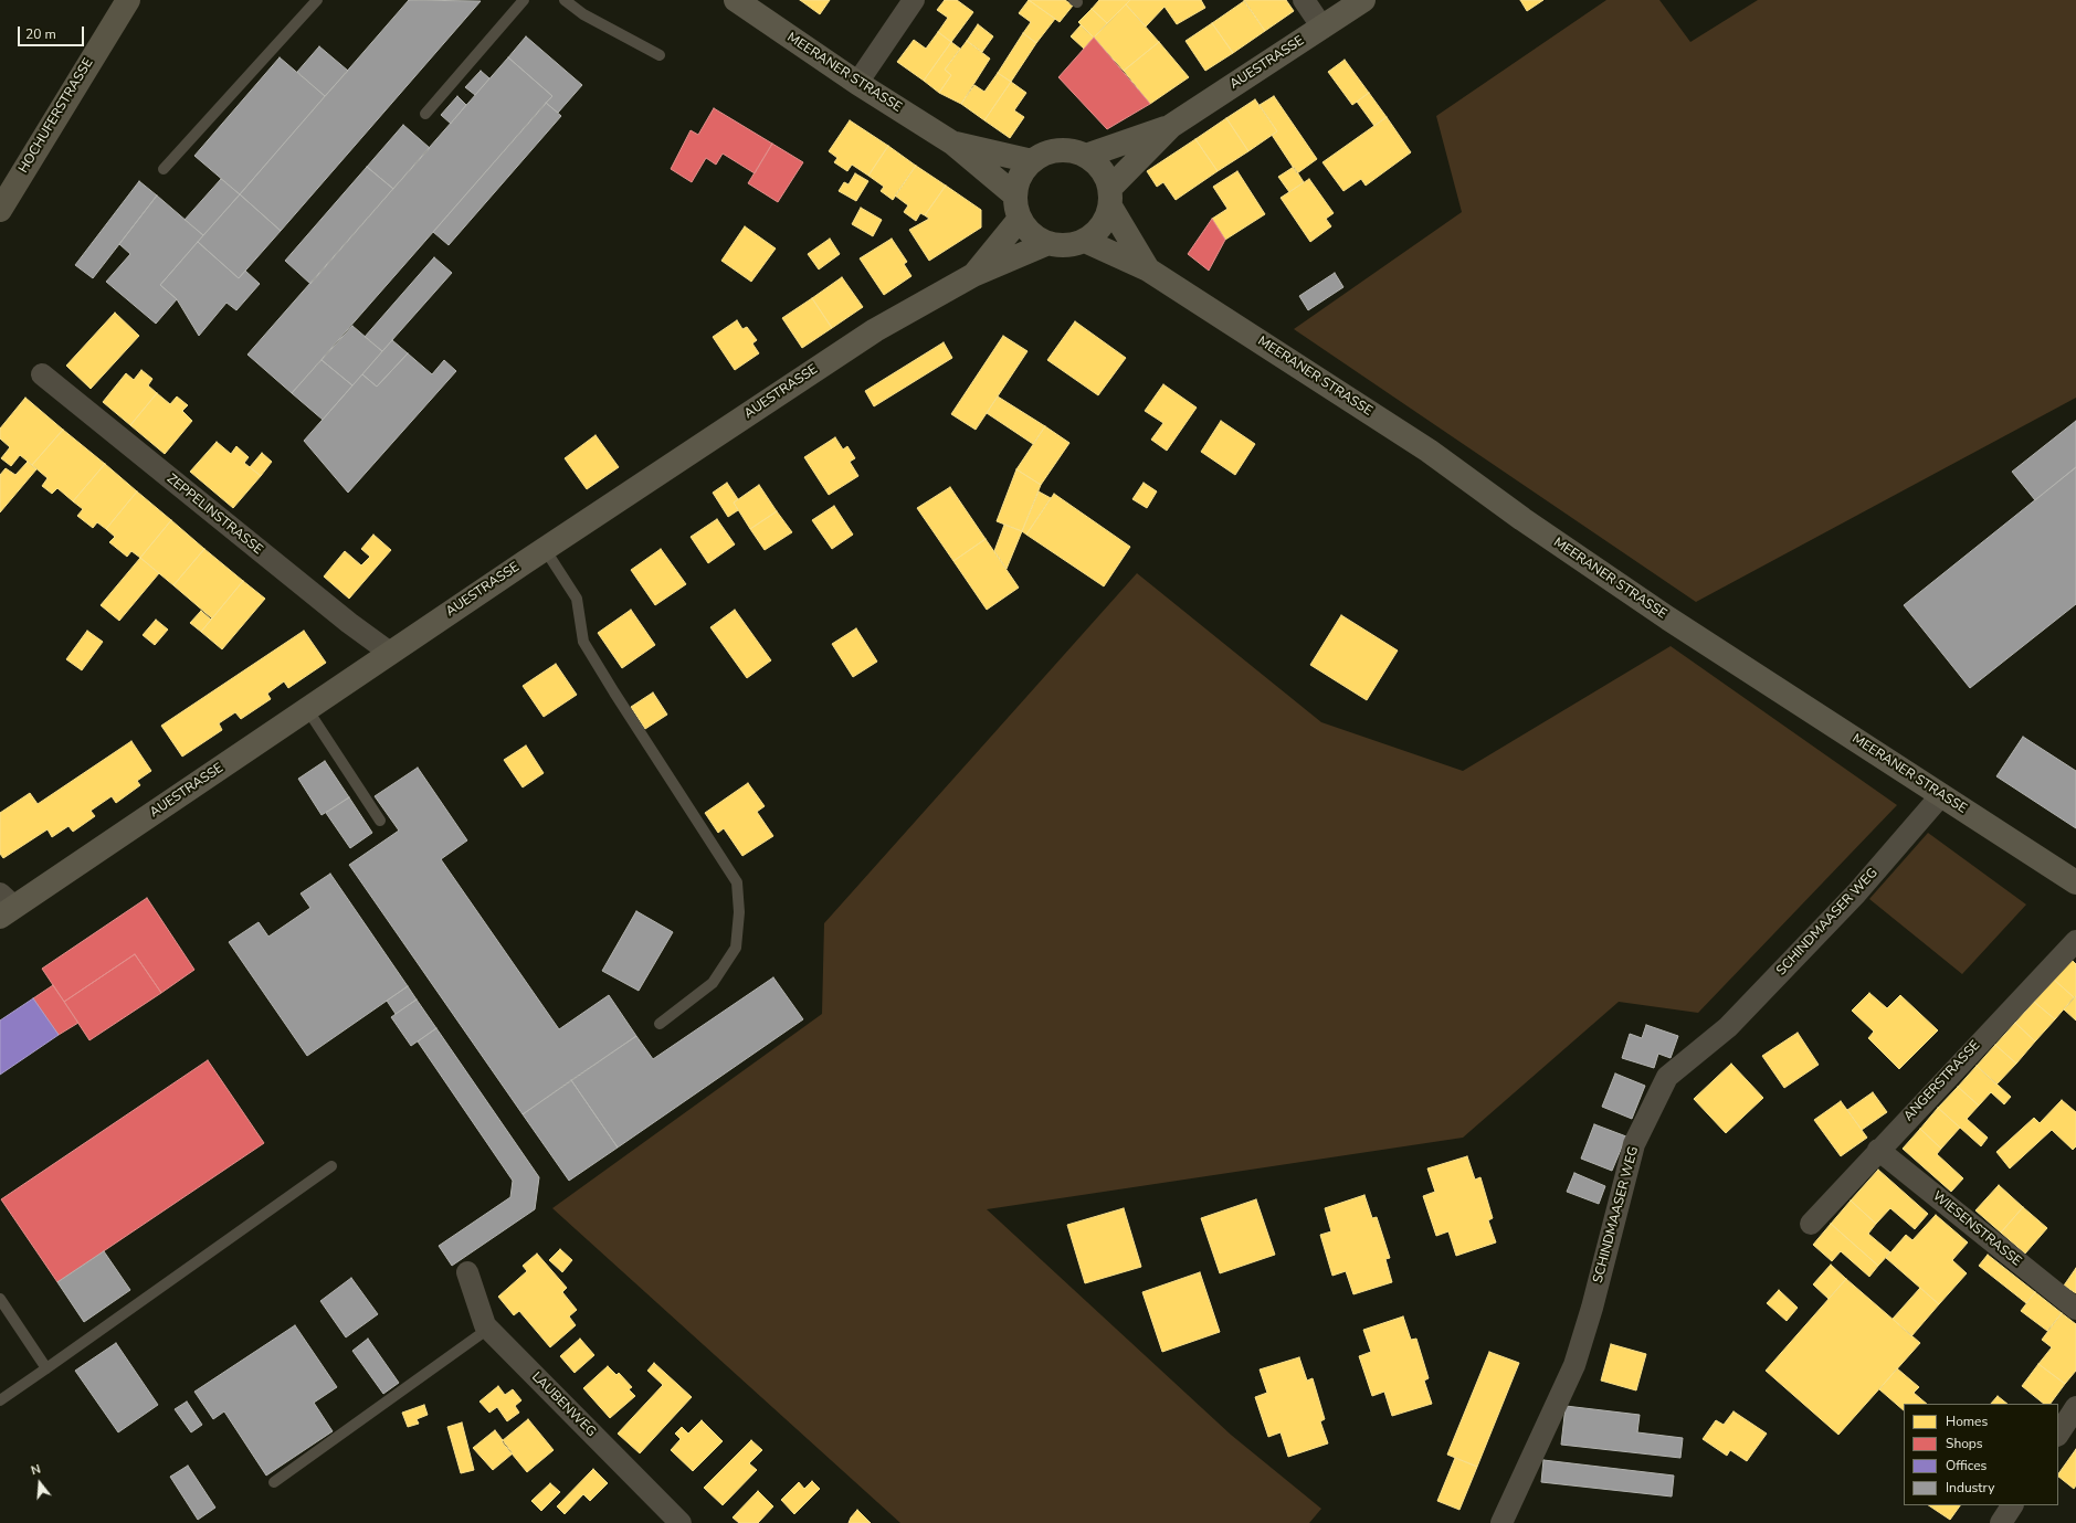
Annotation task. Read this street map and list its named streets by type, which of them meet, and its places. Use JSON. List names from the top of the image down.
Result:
{
  "streets": {
    "main road": ["HOCHUFERSTRASSE"],
    "street": [
      "AUESTRASSE",
      "MEERANER STRASSE",
      "ZEPPELINSTRASSE",
      "SCHINDMAASER WEG",
      "ANGERSTRASSE",
      "WIESENSTRASSE",
      "LAUBENWEG"
    ]
  },
  "crossings": [
    ["AUESTRASSE", "MEERANER STRASSE"],
    ["AUESTRASSE", "ZEPPELINSTRASSE"],
    ["MEERANER STRASSE", "SCHINDMAASER WEG"],
    ["ANGERSTRASSE", "WIESENSTRASSE"]
  ],
  "legend": [
    "Homes",
    "Shops",
    "Offices",
    "Industry"
  ],
  "scale_bar": "20 m",
  "north": "top"
}
